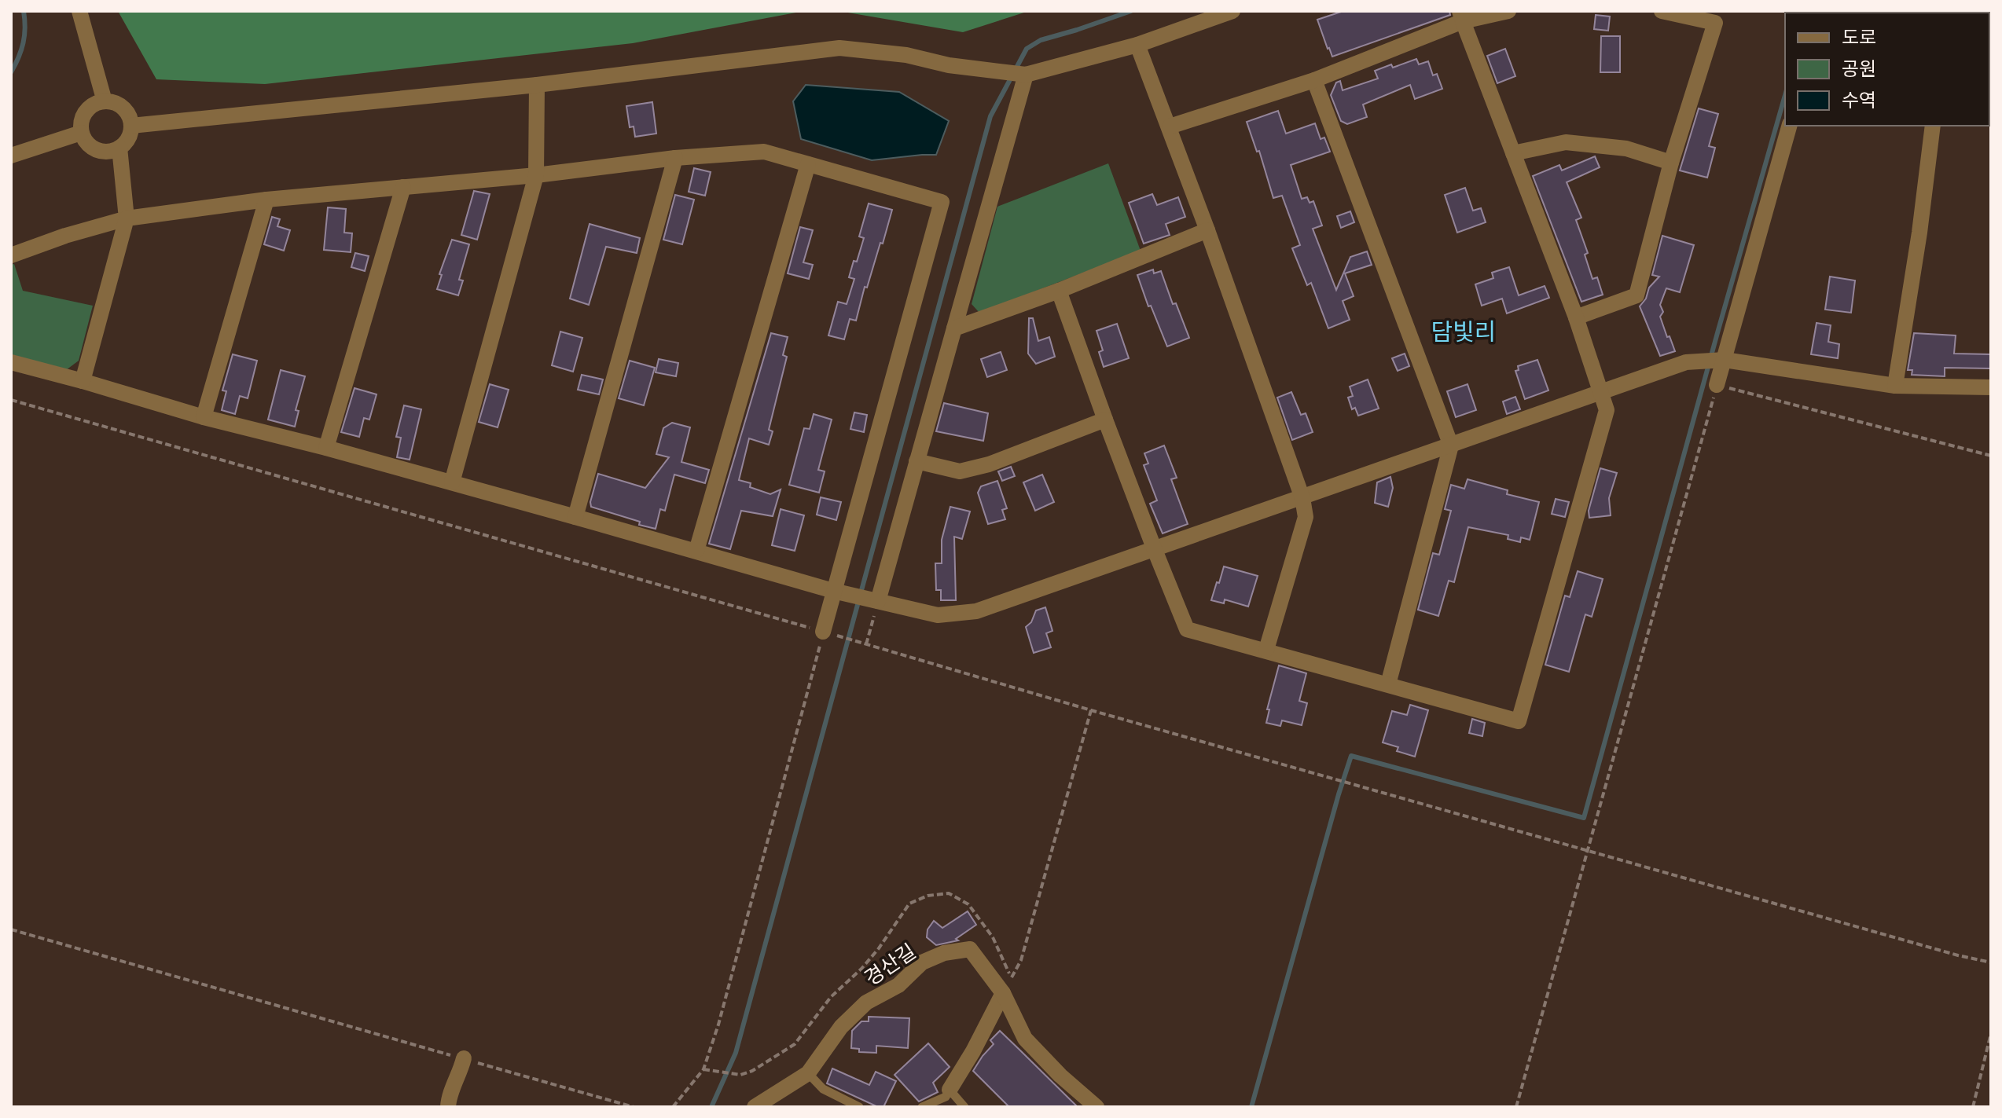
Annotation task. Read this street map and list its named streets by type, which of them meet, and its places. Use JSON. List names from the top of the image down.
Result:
{
  "streets": {
    "street": ["경산길"]
  },
  "districts": ["담빛리"],
  "legend": ["도로", "공원", "수역"]
}
